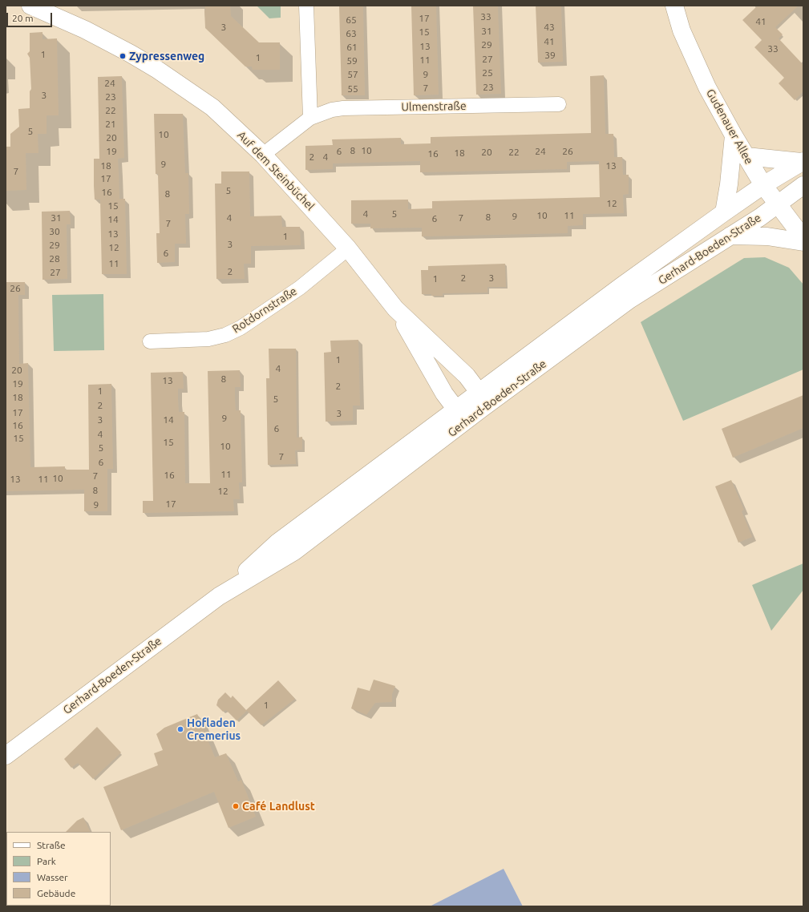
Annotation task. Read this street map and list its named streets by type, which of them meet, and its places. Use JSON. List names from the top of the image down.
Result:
{
  "streets": {
    "main road": ["Gudenauer Allee", "Auf dem Steinbüchel", "Gerhard-Boeden-Straße"],
    "street": ["Ulmenstraße", "Rotdornstraße"]
  },
  "crossings": [
    ["Ulmenstraße", "Auf dem Steinbüchel"],
    ["Gudenauer Allee", "Gerhard-Boeden-Straße"],
    ["Auf dem Steinbüchel", "Gerhard-Boeden-Straße"],
    ["Auf dem Steinbüchel", "Rotdornstraße"]
  ],
  "places": ["Zypressenweg", "Hofladen Cremerius", "Café Landlust"],
  "house_numbers": [
    "33",
    "17",
    "65",
    "41",
    "3",
    "43",
    "31",
    "15",
    "63",
    "41",
    "29",
    "13",
    "61",
    "33",
    "1",
    "39",
    "1",
    "27",
    "11",
    "59",
    "25",
    "57",
    "9",
    "24",
    "23",
    "7",
    "55",
    "3",
    "23",
    "22",
    "21",
    "5",
    "10",
    "20",
    "8",
    "10",
    "19",
    "6",
    "24",
    "26",
    "20",
    "22",
    "18",
    "16",
    "2",
    "4",
    "9",
    "18",
    "13",
    "7",
    "17",
    "5",
    "16",
    "8",
    "12",
    "15",
    "4",
    "5",
    "10",
    "11",
    "9",
    "8",
    "31",
    "4",
    "7",
    "6",
    "14",
    "7",
    "30",
    "13",
    "1",
    "3",
    "29",
    "12",
    "6",
    "28",
    "11",
    "2",
    "27",
    "2",
    "3",
    "1",
    "26",
    "1",
    "4",
    "20",
    "8",
    "13",
    "19",
    "2",
    "1",
    "18",
    "5",
    "2",
    "17",
    "3",
    "9",
    "3",
    "14",
    "16",
    "6",
    "4",
    "15",
    "15",
    "10",
    "5",
    "7",
    "6",
    "11",
    "16",
    "7",
    "10",
    "13",
    "11",
    "8",
    "12",
    "17",
    "9",
    "1"
  ],
  "legend": [
    "Straße",
    "Park",
    "Wasser",
    "Gebäude"
  ],
  "scale_bar": "20 m"
}
